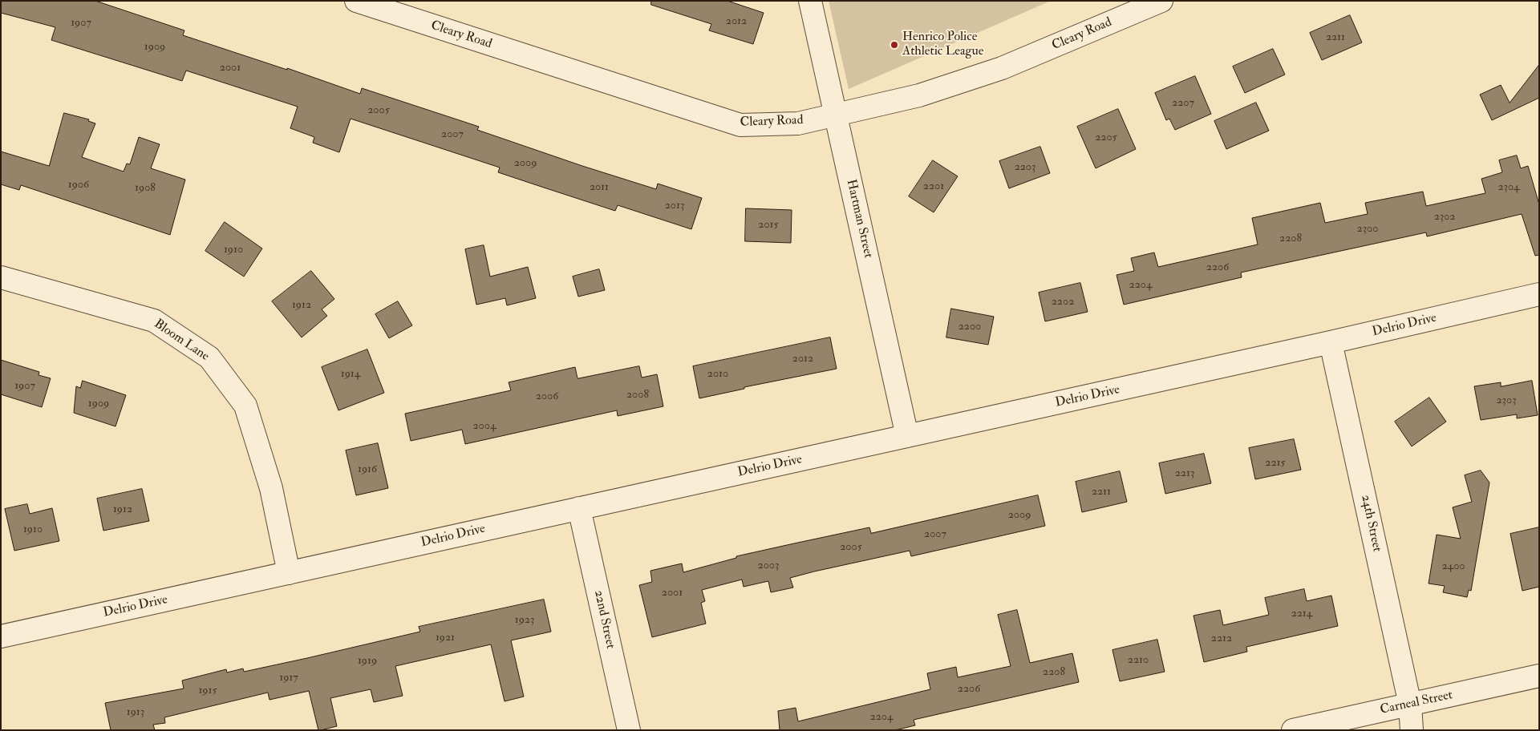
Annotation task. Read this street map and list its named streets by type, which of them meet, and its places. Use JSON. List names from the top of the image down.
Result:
{
  "streets": {
    "street": [
      "Cleary Road",
      "Hartman Street",
      "Delrio Drive",
      "Bloom Lane",
      "24th Street",
      "22nd Street",
      "Carneal Street"
    ]
  },
  "crossings": [
    ["Cleary Road", "Hartman Street"],
    ["Hartman Street", "Delrio Drive"],
    ["Delrio Drive", "Bloom Lane"],
    ["Delrio Drive", "24th Street"],
    ["Delrio Drive", "22nd Street"],
    ["24th Street", "Carneal Street"]
  ],
  "places": ["Henrico Police Athletic League"],
  "house_numbers": [
    "2012",
    "1907",
    "2211",
    "1909",
    "2001",
    "2207",
    "2005",
    "2007",
    "2205",
    "2009",
    "2203",
    "1906",
    "2201",
    "2011",
    "2304",
    "1908",
    "2013",
    "2302",
    "2015",
    "2300",
    "2208",
    "1910",
    "2206",
    "2204",
    "2202",
    "1912",
    "2200",
    "2012",
    "1914",
    "2010",
    "1907",
    "2008",
    "2006",
    "2303",
    "1909",
    "2004",
    "2215",
    "1916",
    "2213",
    "2211",
    "1912",
    "2009",
    "1910",
    "2007",
    "2005",
    "2003",
    "2400",
    "2001",
    "2214",
    "1923",
    "1921",
    "2212",
    "2210",
    "1919",
    "2208",
    "1917",
    "2206",
    "1915",
    "1913",
    "2204"
  ]
}
